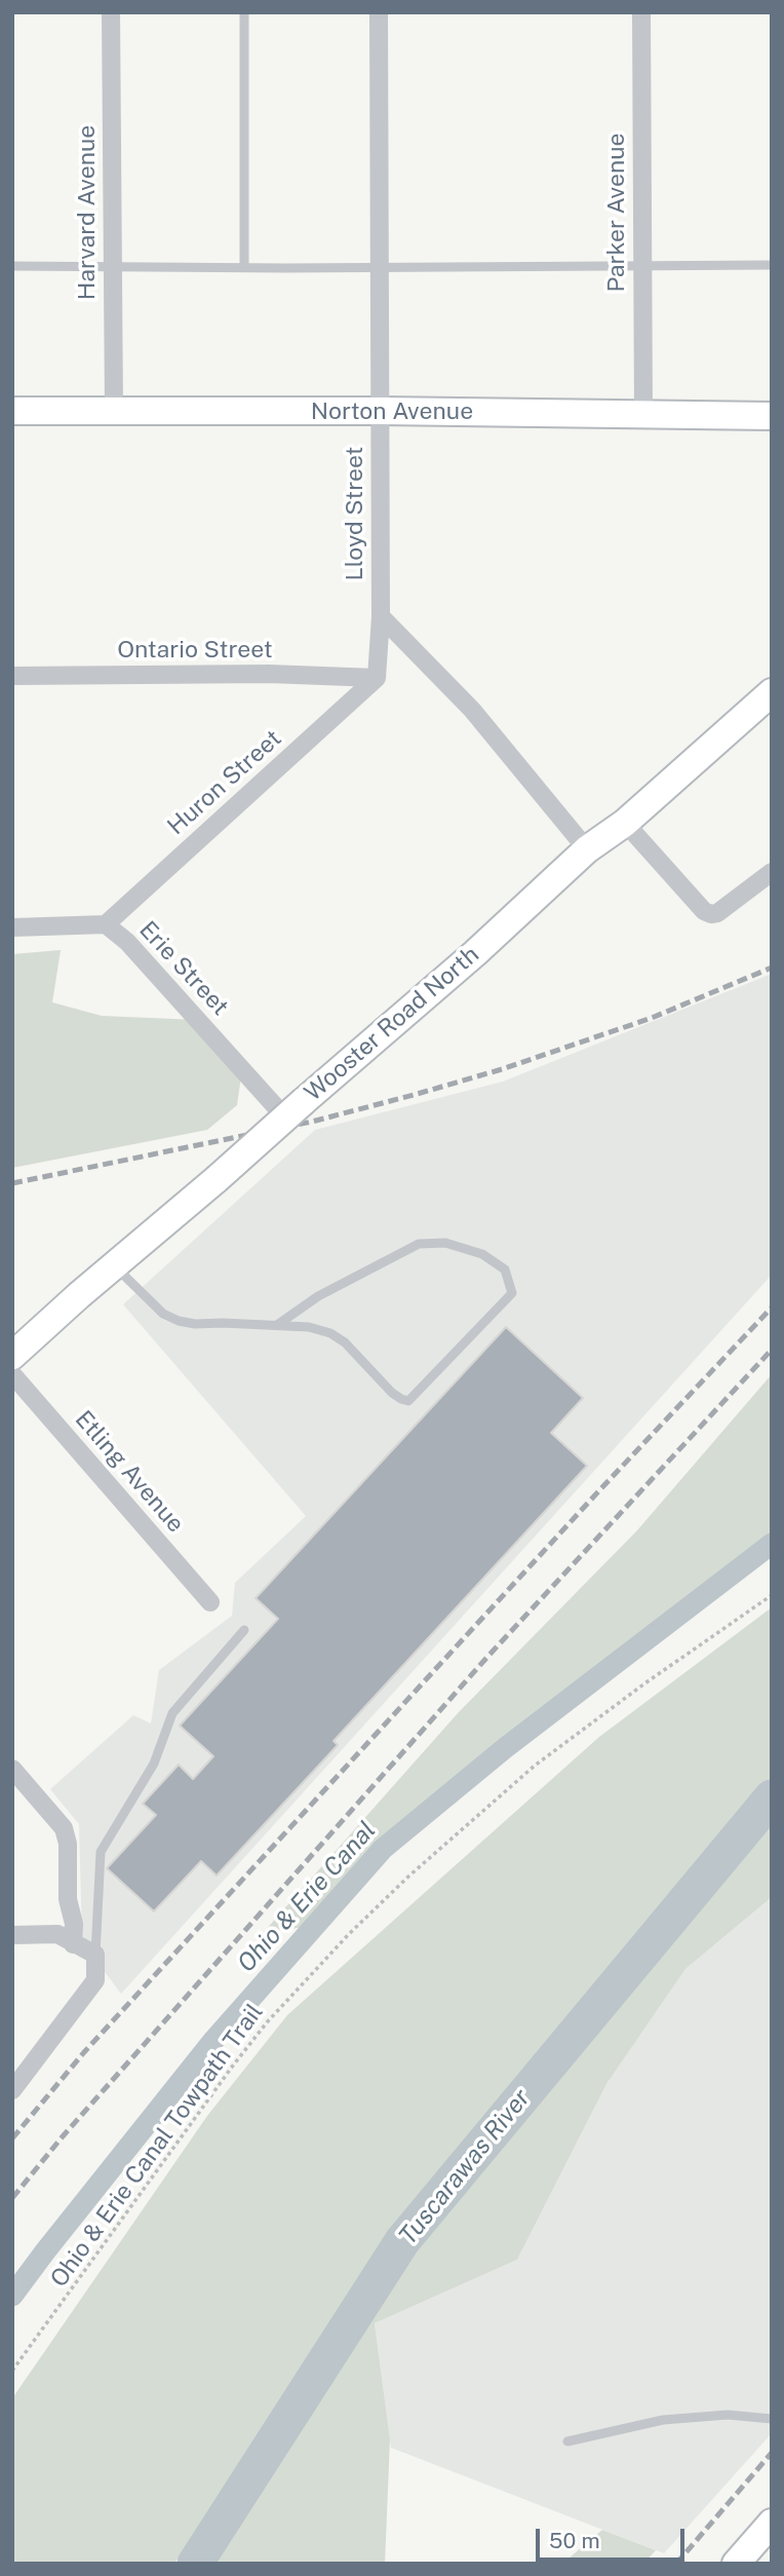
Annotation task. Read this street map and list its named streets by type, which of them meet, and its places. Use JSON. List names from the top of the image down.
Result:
{
  "streets": {
    "main road": ["Norton Avenue", "Wooster Road North"],
    "street": [
      "Harvard Avenue",
      "Parker Avenue",
      "Lloyd Street",
      "Ontario Street",
      "Huron Street",
      "Erie Street",
      "Etling Avenue"
    ],
    "path": ["Ohio & Erie Canal Towpath Trail"]
  },
  "crossings": [
    ["Harvard Avenue", "Norton Avenue"],
    ["Parker Avenue", "Norton Avenue"],
    ["Norton Avenue", "Lloyd Street"],
    ["Lloyd Street", "Ontario Street"],
    ["Lloyd Street", "Huron Street"],
    ["Ontario Street", "Huron Street"],
    ["Huron Street", "Erie Street"],
    ["Erie Street", "Wooster Road North"]
  ],
  "water": ["Ohio & Erie Canal", "Tuscarawas River"],
  "scale_bar": "50 m"
}
